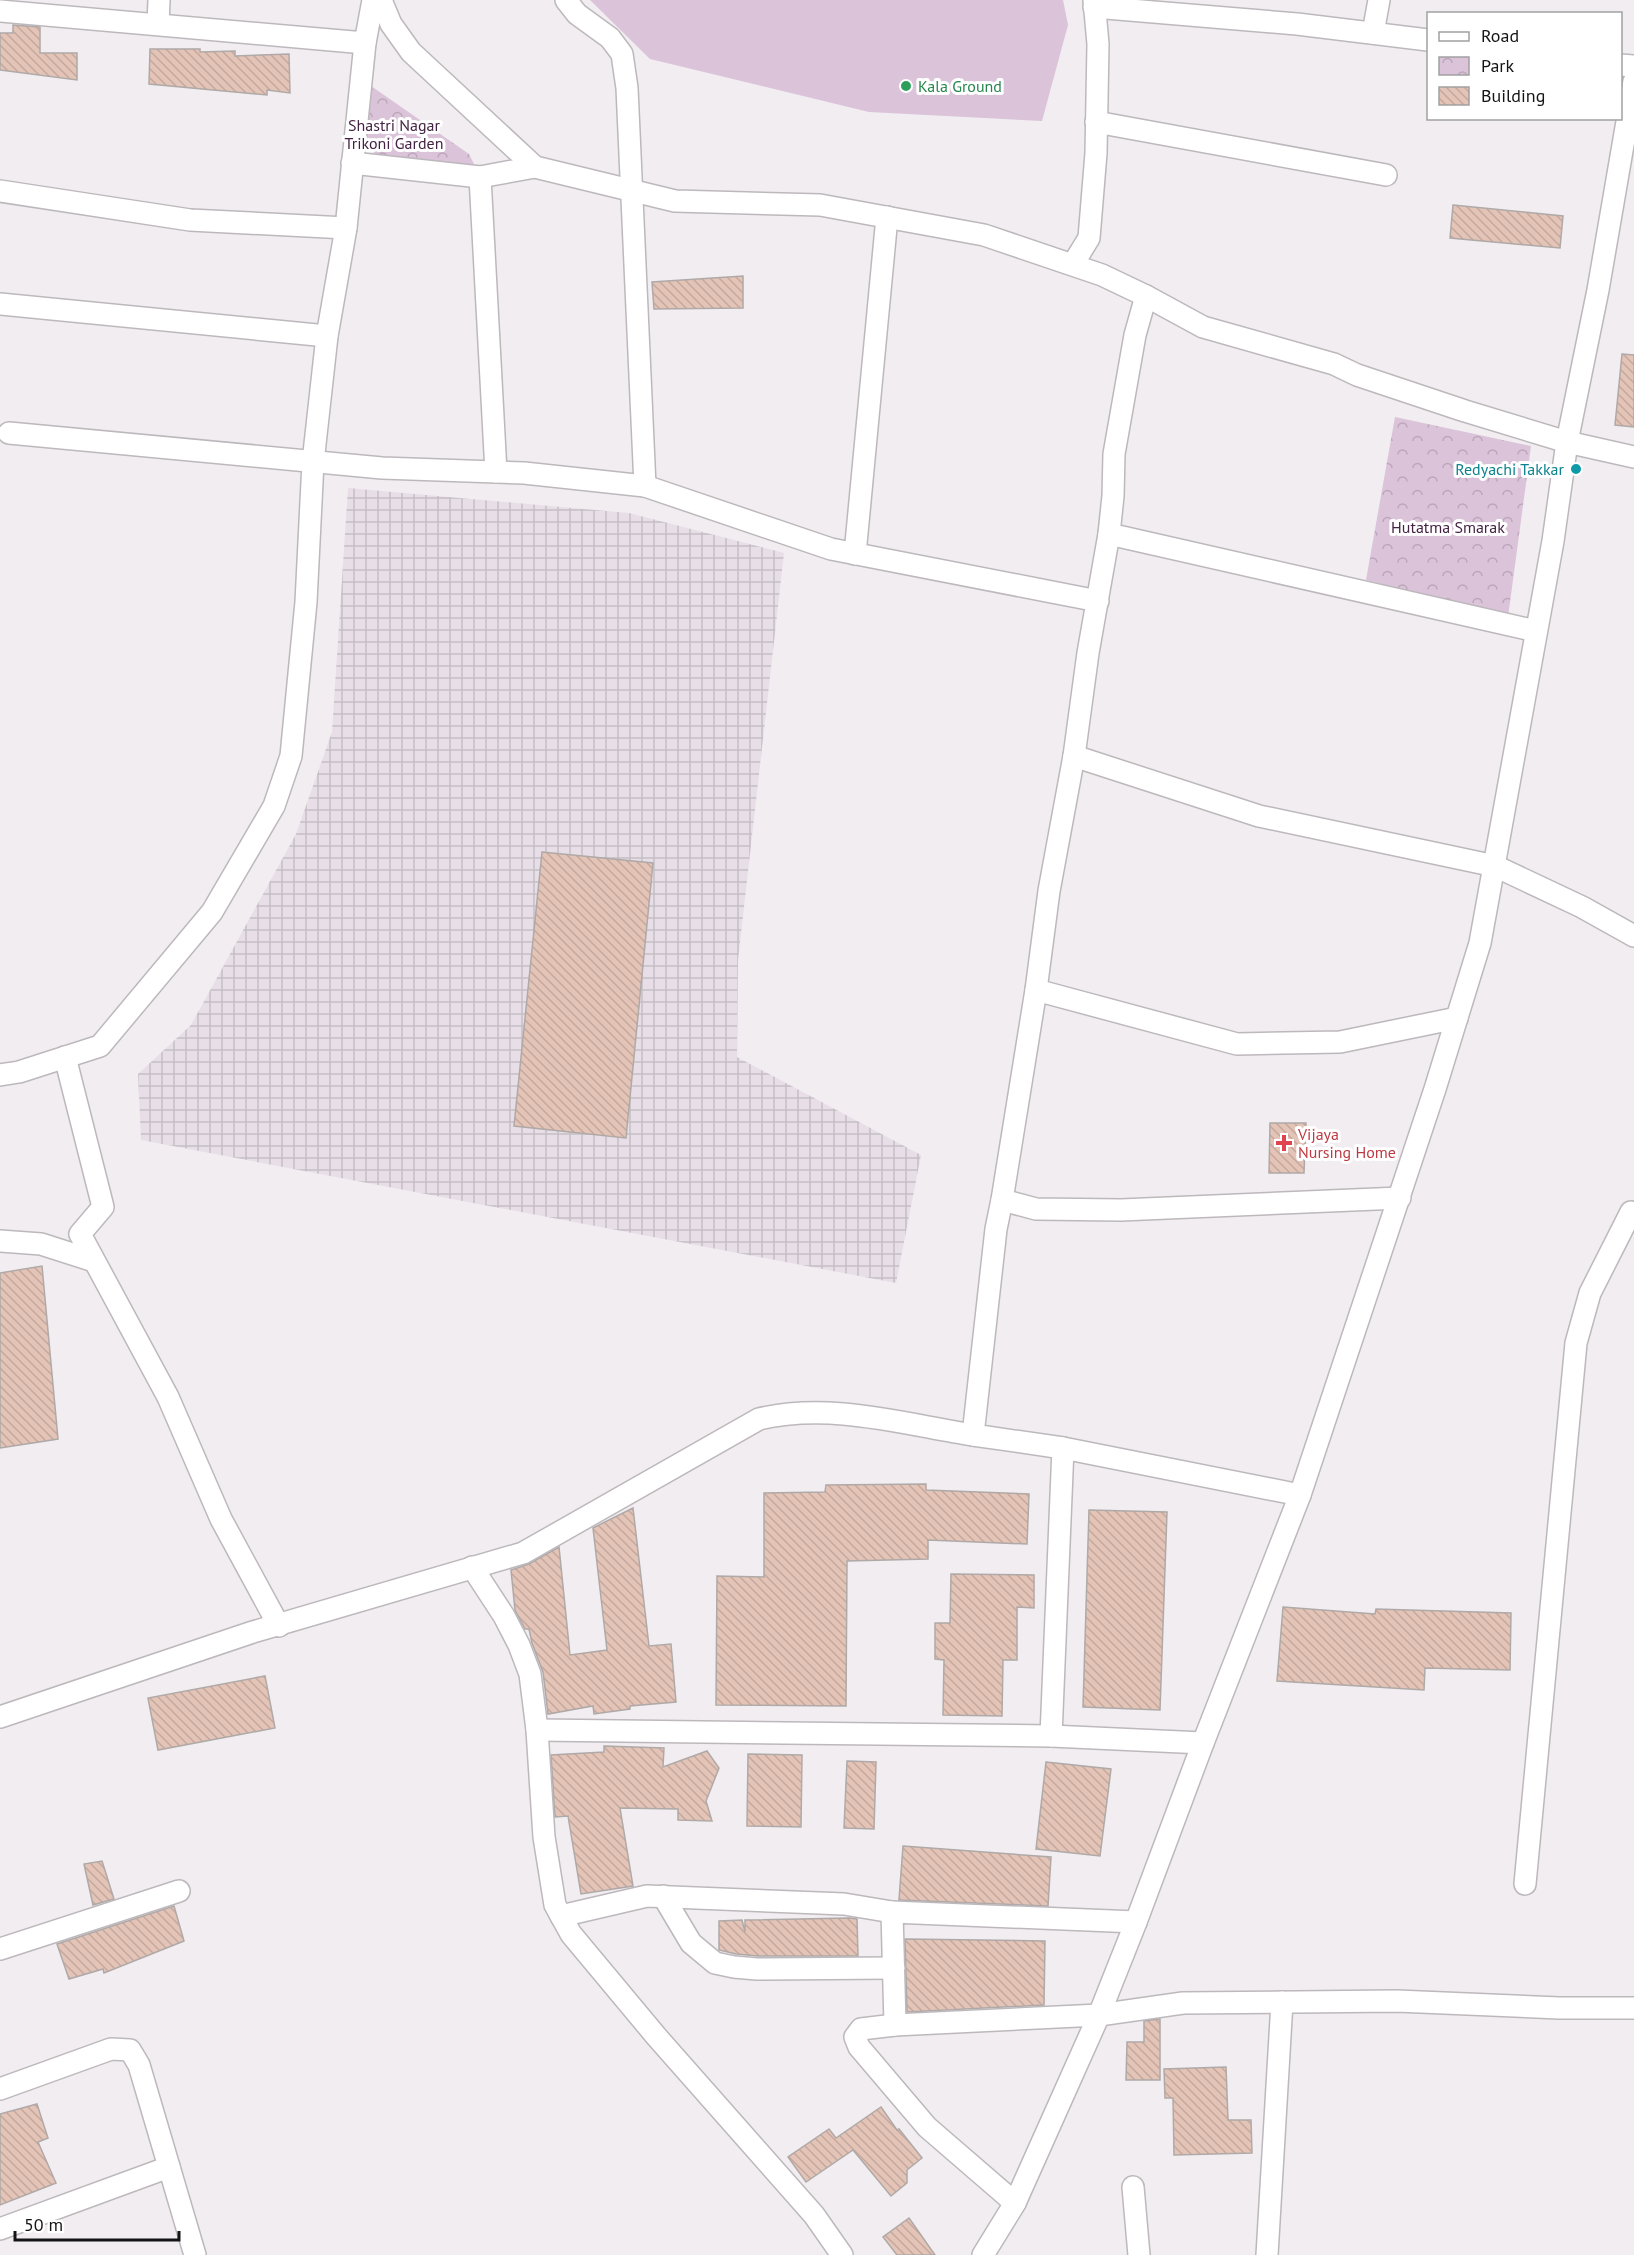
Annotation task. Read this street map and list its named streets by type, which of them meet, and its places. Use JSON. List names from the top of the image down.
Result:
{
  "parks": ["Shastri Nagar Trikoni Garden", "Hutatma Smarak"],
  "places": {
    "other": ["Kala Ground", "Redyachi Takkar"],
    "health": ["Vijaya Nursing Home"]
  },
  "legend": ["Road", "Park", "Building"],
  "scale_bar": "50 m"
}
